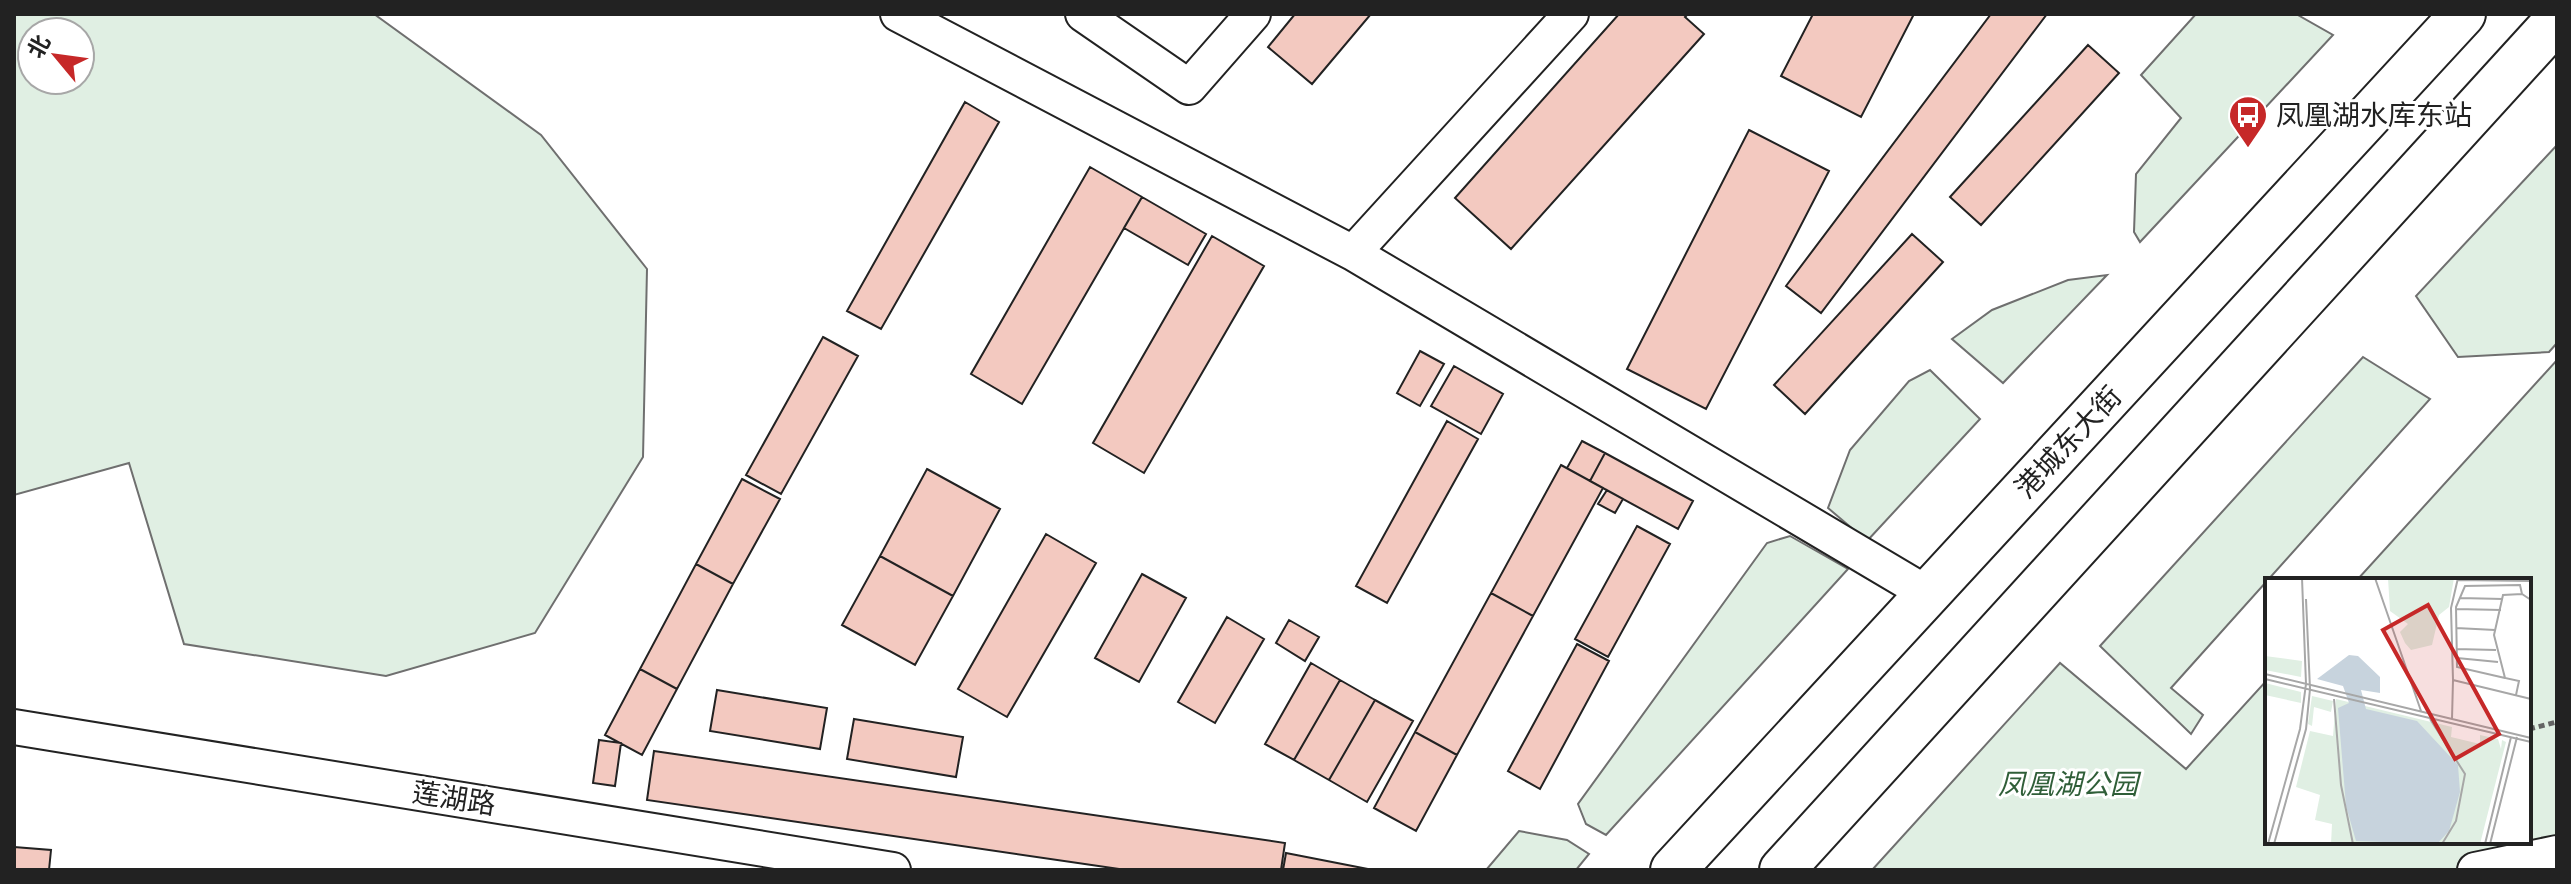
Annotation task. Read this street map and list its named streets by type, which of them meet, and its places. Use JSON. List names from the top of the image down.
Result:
{
  "streets": {
    "main road": ["港城东大街"],
    "street": ["莲湖路"]
  },
  "parks": ["凤凰湖公园"],
  "places": {
    "bus stop": ["凤凰湖水库东站"]
  },
  "north": "top left"
}
